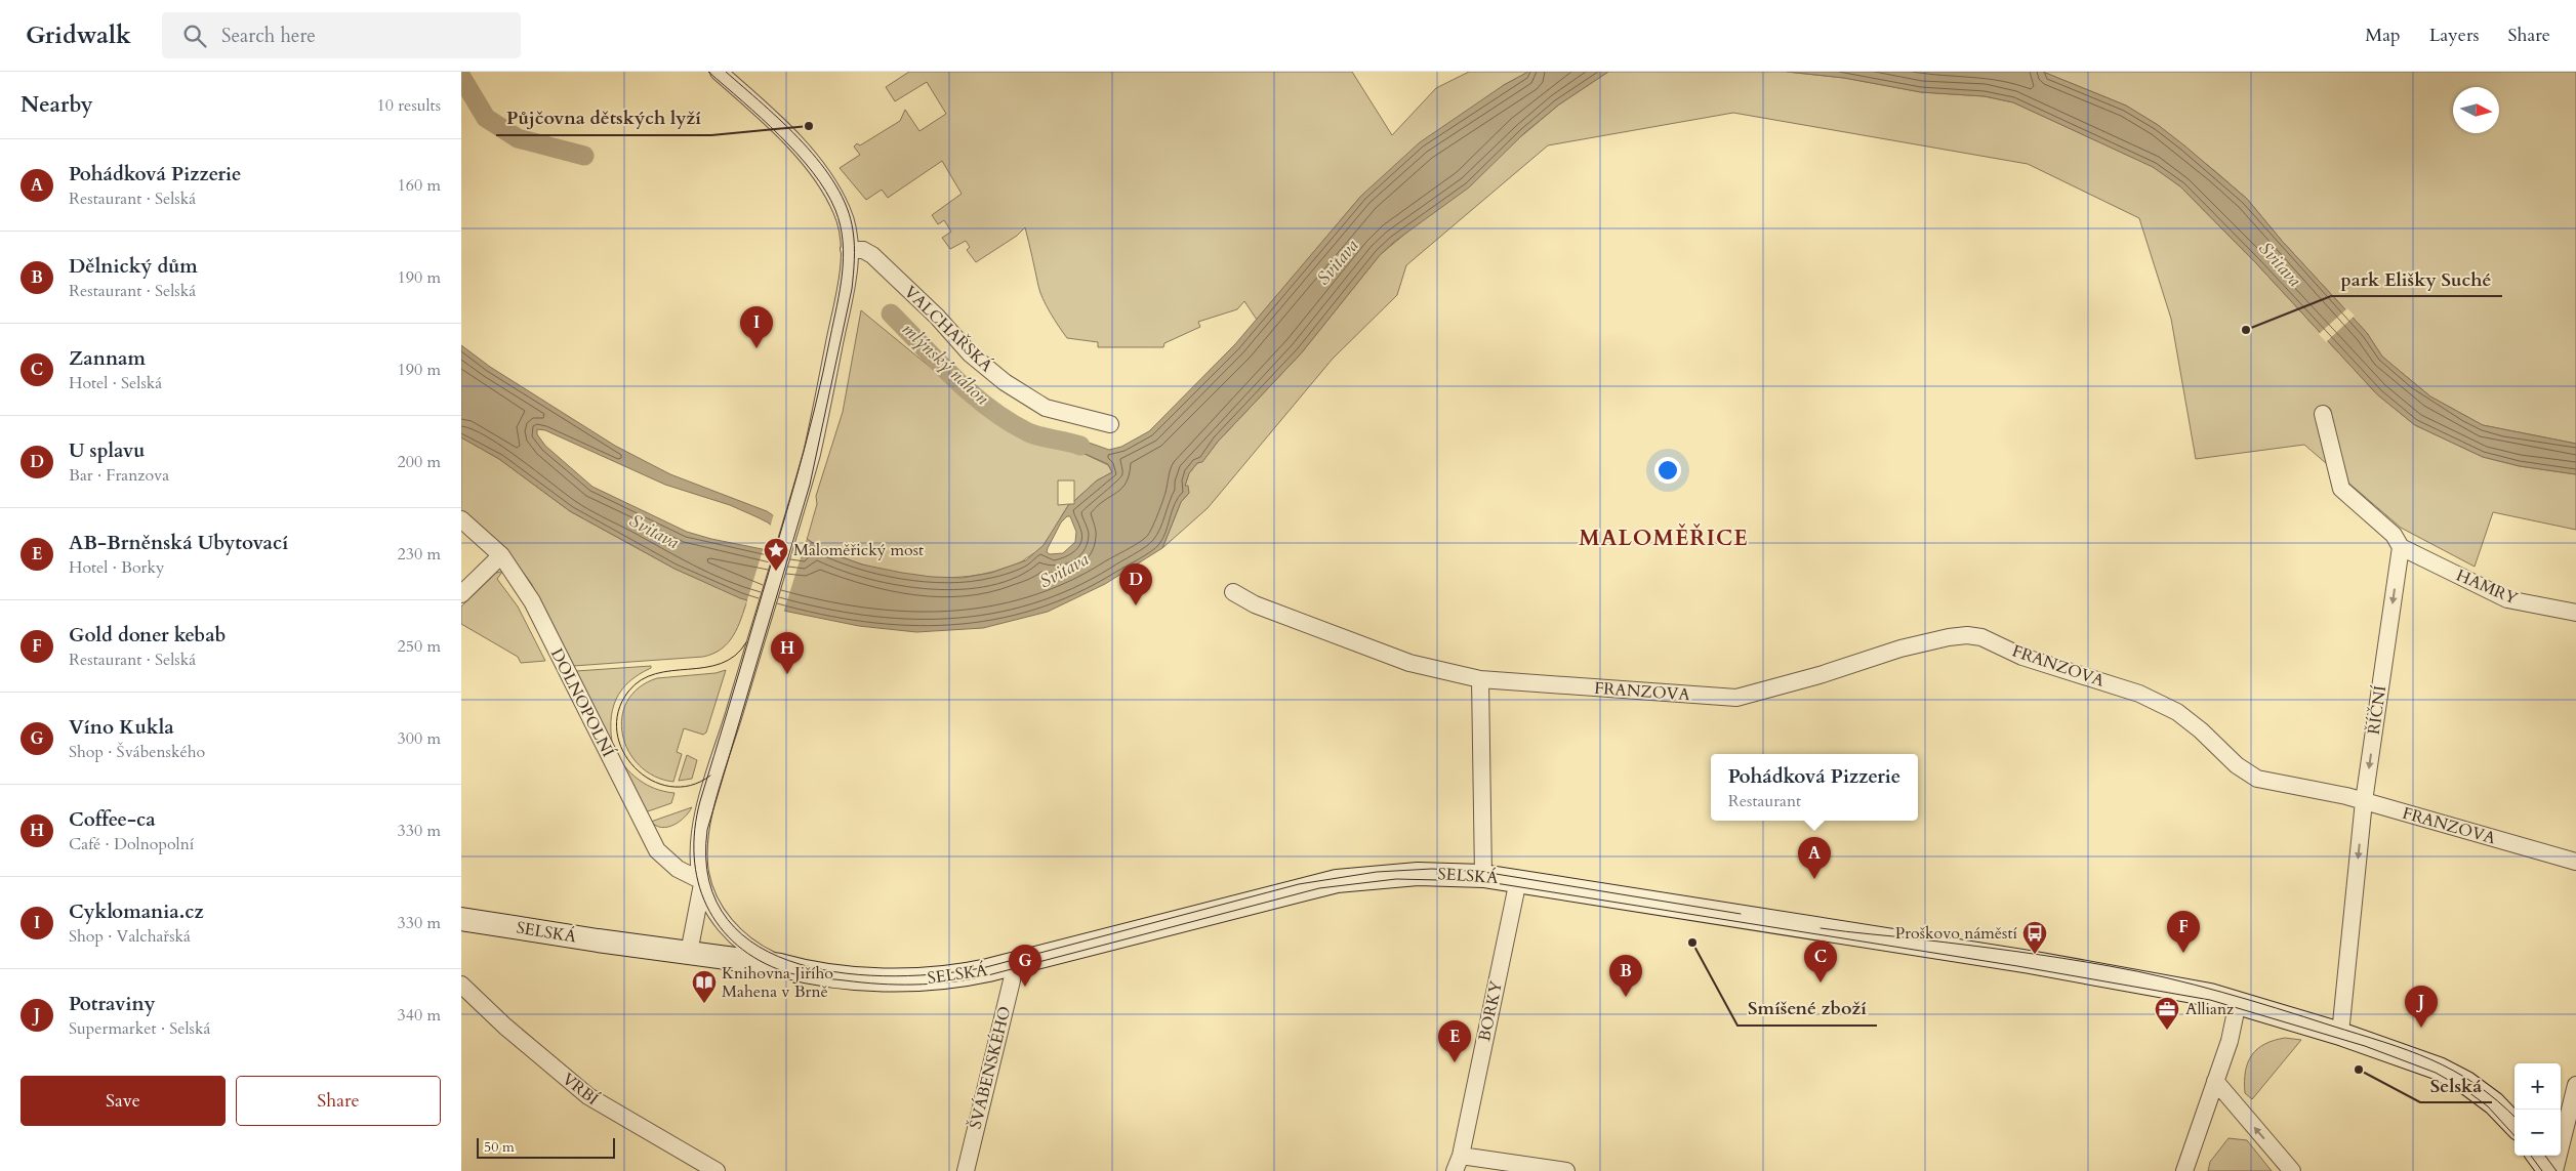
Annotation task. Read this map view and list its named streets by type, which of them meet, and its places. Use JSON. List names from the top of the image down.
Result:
{
  "streets": {
    "main road": ["SELSKÁ"],
    "street": [
      "VALCHAŘSKÁ",
      "HAMRY",
      "FRANZOVA",
      "DOLNOPOLNÍ",
      "ŘÍČNÍ",
      "BORKY",
      "ŠVÁBENSKÉHO",
      "VRBÍ"
    ]
  },
  "crossings": [
    ["HAMRY", "ŘÍČNÍ"],
    ["FRANZOVA", "ŘÍČNÍ"],
    ["ŘÍČNÍ", "SELSKÁ"],
    ["SELSKÁ", "BORKY"],
    ["SELSKÁ", "ŠVÁBENSKÉHO"]
  ],
  "one_way": ["ŘÍČNÍ"],
  "districts": ["MALOMĚŘICE"],
  "water": ["Svitava", "mlýnský náhon"],
  "places": {
    "other": [
      "Půjčovna dětských lyží",
      "park Elišky Suché",
      "Smíšené zboží",
      "Selská"
    ],
    "place": ["Maloměřický most"],
    "bus stop": ["Proškovo náměstí"],
    "library": ["Knihovna Jiřího Mahena v Brně"],
    "office": ["Allianz"]
  },
  "scale_bar": "50 m",
  "north": "right",
  "page": {
    "header": "Gridwalk",
    "search": "Search here",
    "nav": ["Map", "Layers", "Share"],
    "heading": ["Nearby", "10 results"],
    "list": [
      {
        "mark": "A",
        "name": "Pohádková Pizzerie",
        "note": "Restaurant · Selská",
        "value": "160 m"
      },
      {
        "mark": "B",
        "name": "Dělnický dům",
        "note": "Restaurant · Selská",
        "value": "190 m"
      },
      {
        "mark": "C",
        "name": "Zannam",
        "note": "Hotel · Selská",
        "value": "190 m"
      },
      {
        "mark": "D",
        "name": "U splavu",
        "note": "Bar · Franzova",
        "value": "200 m"
      },
      {
        "mark": "E",
        "name": "AB-Brněnská Ubytovací",
        "note": "Hotel · Borky",
        "value": "230 m"
      },
      {
        "mark": "F",
        "name": "Gold doner kebab",
        "note": "Restaurant · Selská",
        "value": "250 m"
      },
      {
        "mark": "G",
        "name": "Víno Kukla",
        "note": "Shop · Švábenského",
        "value": "300 m"
      },
      {
        "mark": "H",
        "name": "Coffee-ca",
        "note": "Café · Dolnopolní",
        "value": "330 m"
      },
      {
        "mark": "I",
        "name": "Cyklomania.cz",
        "note": "Shop · Valchařská",
        "value": "330 m"
      },
      {
        "mark": "J",
        "name": "Potraviny",
        "note": "Supermarket · Selská",
        "value": "340 m"
      }
    ],
    "pins": [
      "I",
      "D",
      "H",
      "A",
      "F",
      "C",
      "G",
      "B",
      "J",
      "E"
    ],
    "popup": ["Pohádková Pizzerie", "Restaurant"],
    "buttons": ["Save", "Share"],
    "map_buttons": ["+", "−"],
    "scale": "50 m"
  }
}
